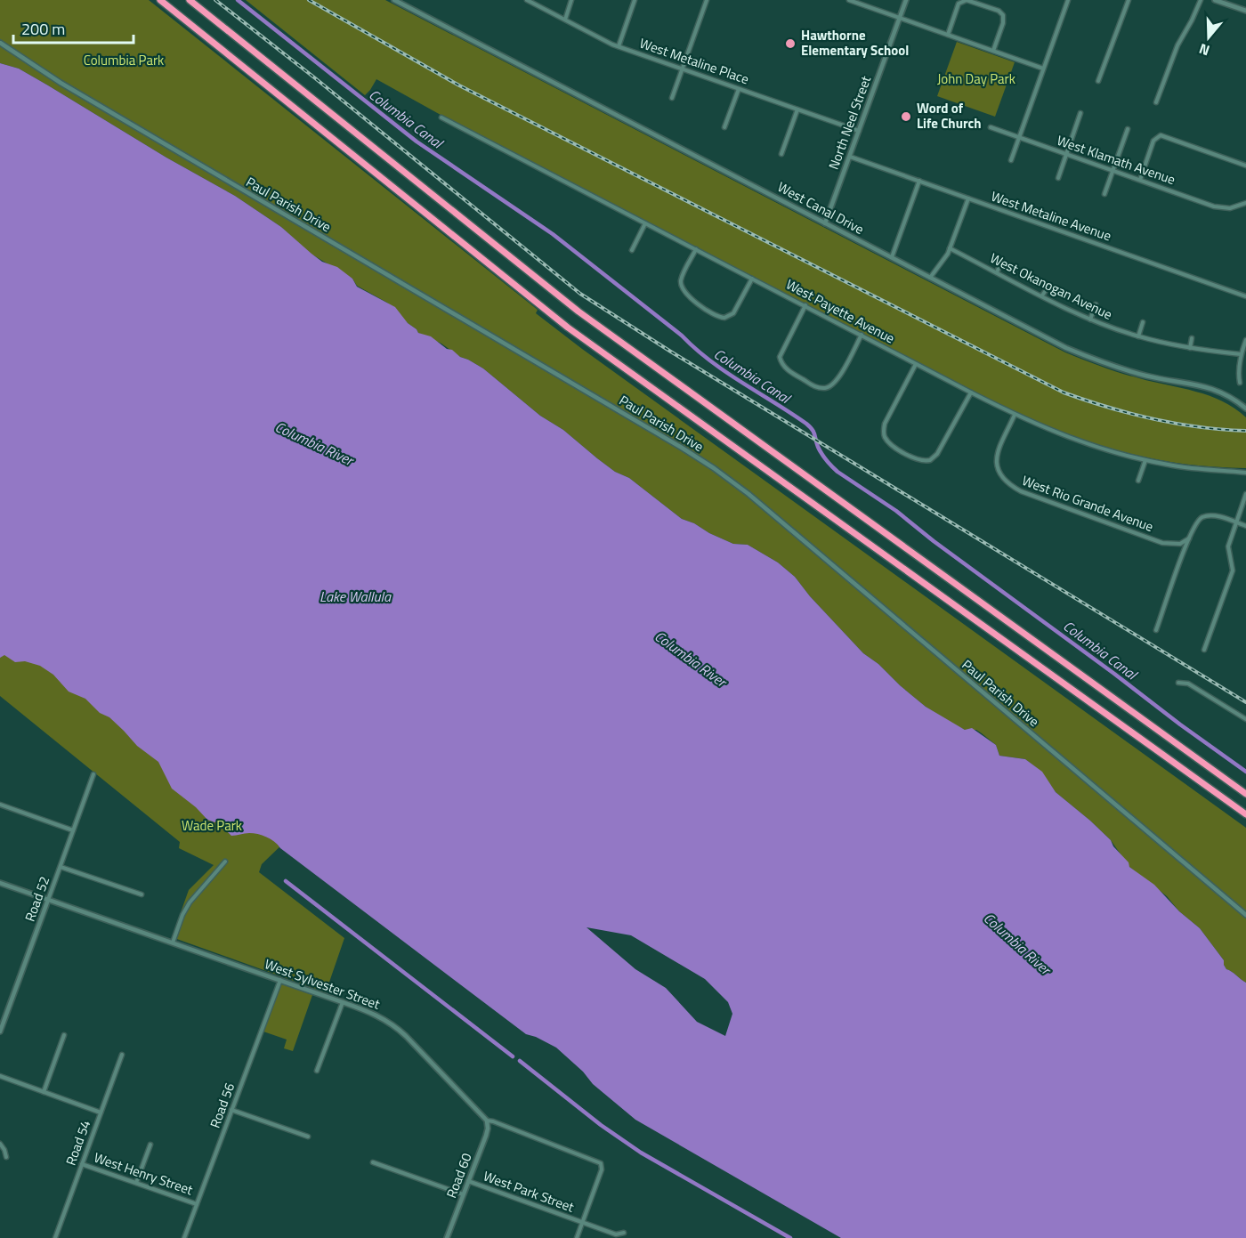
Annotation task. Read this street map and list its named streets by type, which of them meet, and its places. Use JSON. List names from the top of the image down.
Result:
{
  "streets": {
    "street": [
      "West Metaline Place",
      "North Neel Street",
      "West Klamath Avenue",
      "Paul Parish Drive",
      "West Canal Drive",
      "West Metaline Avenue",
      "West Okanogan Avenue",
      "West Payette Avenue",
      "West Rio Grande Avenue",
      "Road 52",
      "West Sylvester Street",
      "Road 56",
      "Road 54",
      "West Henry Street",
      "Road 60",
      "West Park Street"
    ]
  },
  "crossings": [
    ["West Metaline Place", "North Neel Street"],
    ["North Neel Street", "West Canal Drive"],
    ["North Neel Street", "West Metaline Avenue"],
    ["West Payette Avenue", "West Rio Grande Avenue"],
    ["Road 52", "West Sylvester Street"],
    ["West Sylvester Street", "Road 56"],
    ["West Sylvester Street", "Road 60"],
    ["West Sylvester Street", "West Park Street"],
    ["Road 56", "West Henry Street"],
    ["Road 54", "West Henry Street"],
    ["Road 60", "West Park Street"]
  ],
  "water": ["Columbia Canal", "Columbia River", "Lake Wallula"],
  "parks": ["Columbia Park", "John Day Park", "Wade Park"],
  "places": ["Hawthorne Elementary School", "Word of Life Church"],
  "scale_bar": "200 m",
  "north": "bottom"
}
